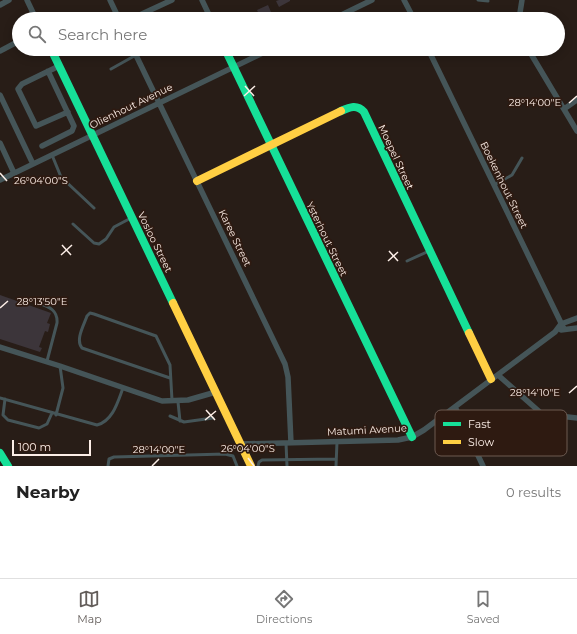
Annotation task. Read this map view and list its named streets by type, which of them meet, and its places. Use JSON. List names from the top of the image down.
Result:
{
  "streets": {
    "street": [
      "Olienhout Avenue",
      "Moepel Street",
      "Boekenhout Street",
      "Karee Street",
      "Ysterhout Street",
      "Vosloo Street",
      "Matumi Avenue"
    ]
  },
  "crossings": [
    ["Olienhout Avenue", "Karee Street"],
    ["Olienhout Avenue", "Ysterhout Street"],
    ["Olienhout Avenue", "Vosloo Street"],
    ["Moepel Street", "Karee Street"],
    ["Moepel Street", "Ysterhout Street"],
    ["Moepel Street", "Matumi Avenue"],
    ["Boekenhout Street", "Matumi Avenue"],
    ["Karee Street", "Matumi Avenue"],
    ["Ysterhout Street", "Matumi Avenue"],
    ["Vosloo Street", "Matumi Avenue"]
  ],
  "legend": ["Fast", "Slow"],
  "scale_bar": "100 m",
  "page": {
    "search": "Search here",
    "scale": "100 m",
    "heading": ["Nearby", "0 results"],
    "nav": ["Map", "Directions", "Saved"]
  },
  "coordinates": [
    "28°14'00\"E",
    "26°04'00\"S",
    "28°13'50\"E",
    "28°14'10\"E"
  ]
}
